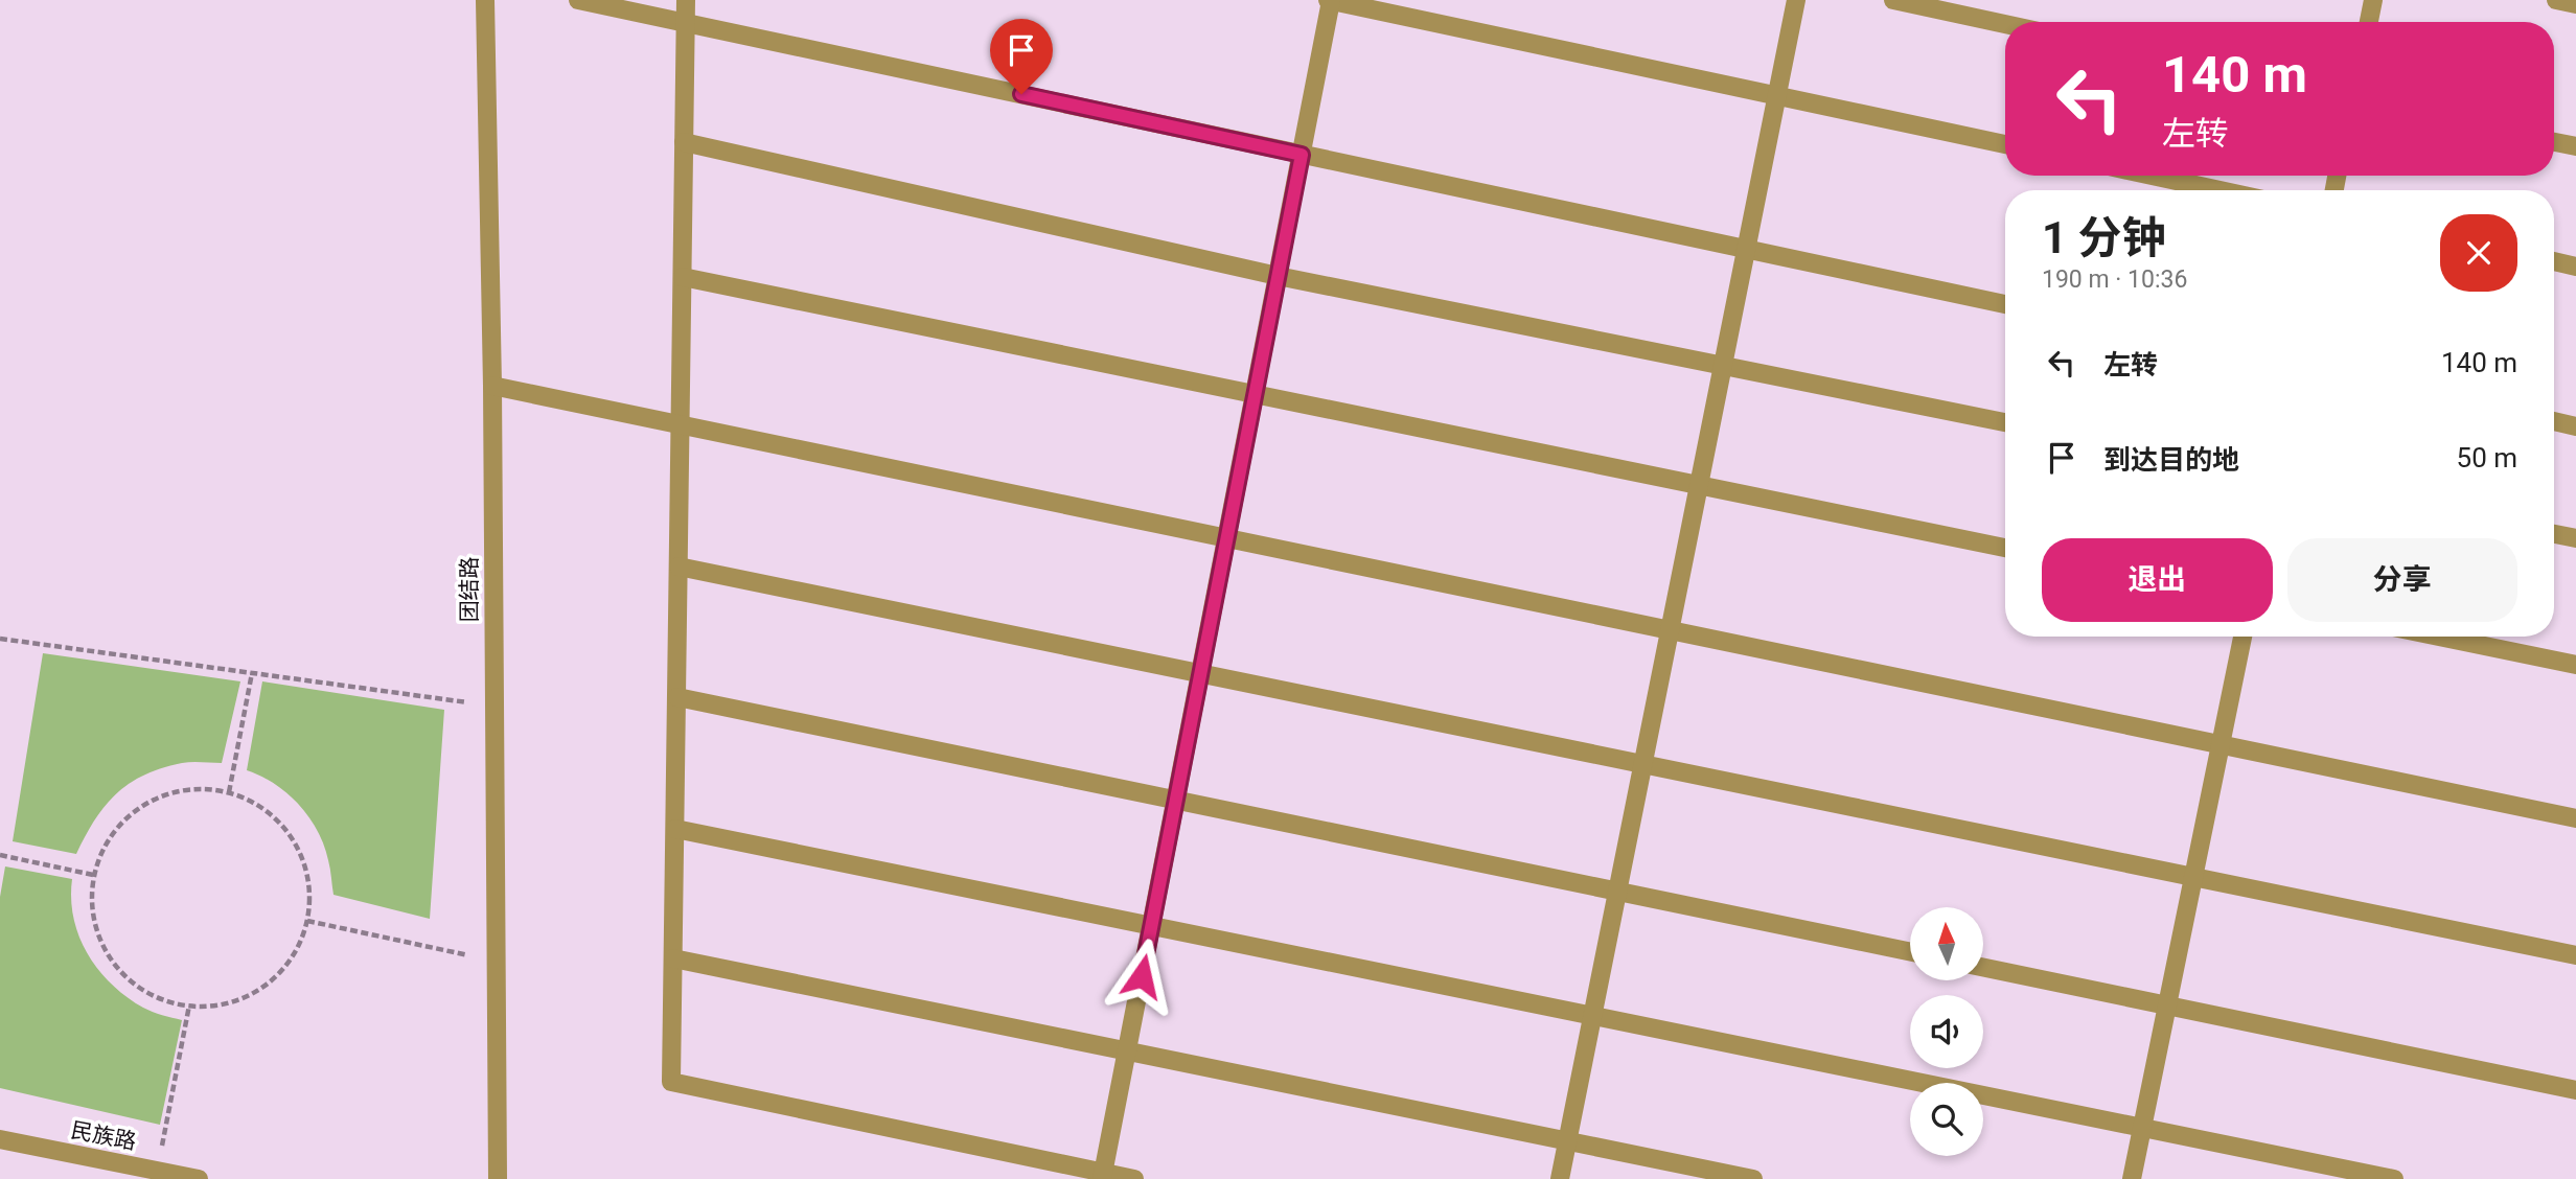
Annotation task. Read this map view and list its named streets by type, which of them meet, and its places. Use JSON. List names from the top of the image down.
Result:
{
  "streets": {
    "street": ["团结路", "民族路"]
  },
  "north": "top",
  "page": {
    "turn": ["140 m", "左转"],
    "heading": ["1 分钟", "190 m · 10:36"],
    "list": [
      {
        "name": "左转",
        "value": "140 m"
      },
      {
        "name": "到达目的地",
        "value": "50 m"
      }
    ],
    "buttons": ["退出", "分享"]
  }
}
